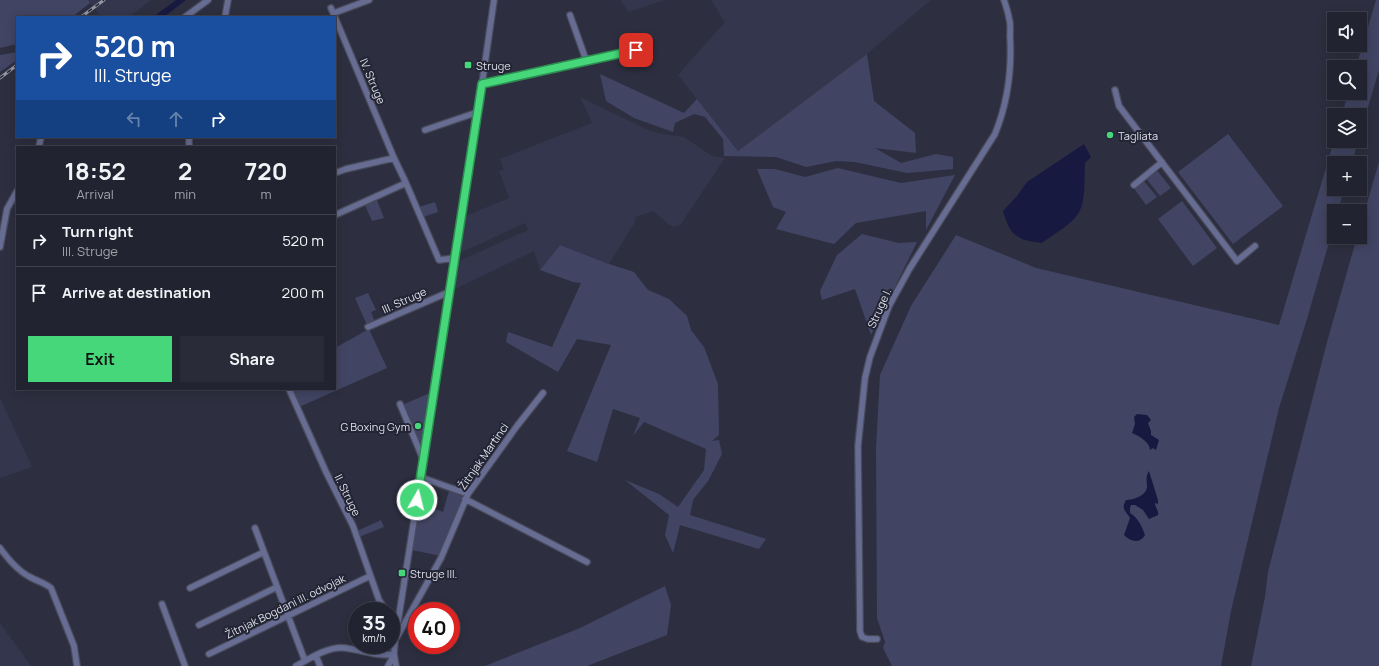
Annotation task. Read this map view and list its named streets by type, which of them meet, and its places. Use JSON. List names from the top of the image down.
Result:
{
  "streets": {
    "street": [
      "IV. Struge",
      "III. Struge",
      "Struge I.",
      "Žitnjak Martinci",
      "II. Struge",
      "Žitnjak Bogdani III. odvojak"
    ]
  },
  "crossings": [
    ["II. Struge", "Žitnjak Bogdani III. odvojak"]
  ],
  "places": {
    "transit": ["Struge", "Struge III."],
    "other": ["Tagliata", "G Boxing Gym"]
  },
  "page": {
    "map_buttons": ["+", "−"],
    "turn": ["520 m", "III. Struge"],
    "eta": [
      "18:52",
      "Arrival",
      "2",
      "min",
      "720",
      "m"
    ],
    "list": [
      {
        "name": "Turn right",
        "note": "III. Struge",
        "value": "520 m"
      },
      {
        "name": "Arrive at destination",
        "value": "200 m"
      }
    ],
    "buttons": ["Exit", "Share"],
    "speed": "35 km/h",
    "limit": "40"
  }
}
